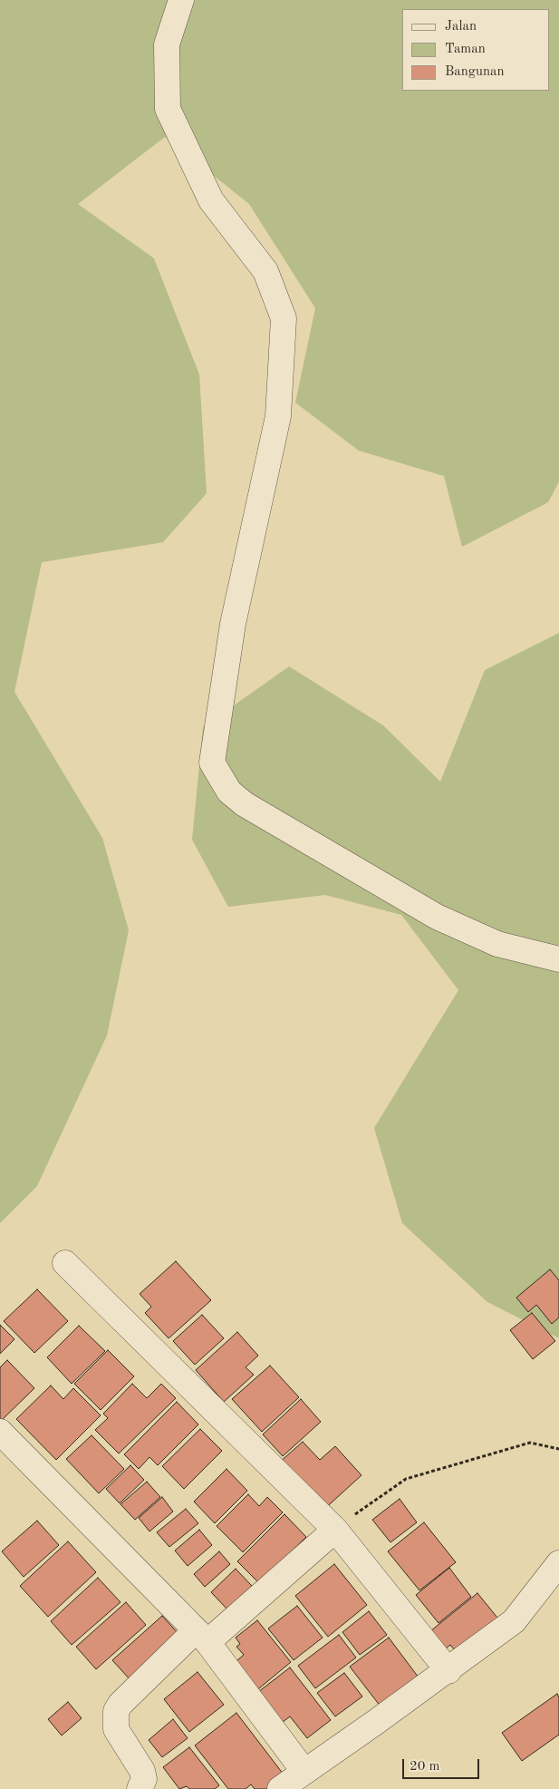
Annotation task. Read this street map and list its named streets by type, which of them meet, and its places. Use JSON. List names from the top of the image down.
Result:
{
  "legend": ["Jalan", "Taman", "Bangunan"],
  "scale_bar": "20 m"
}
